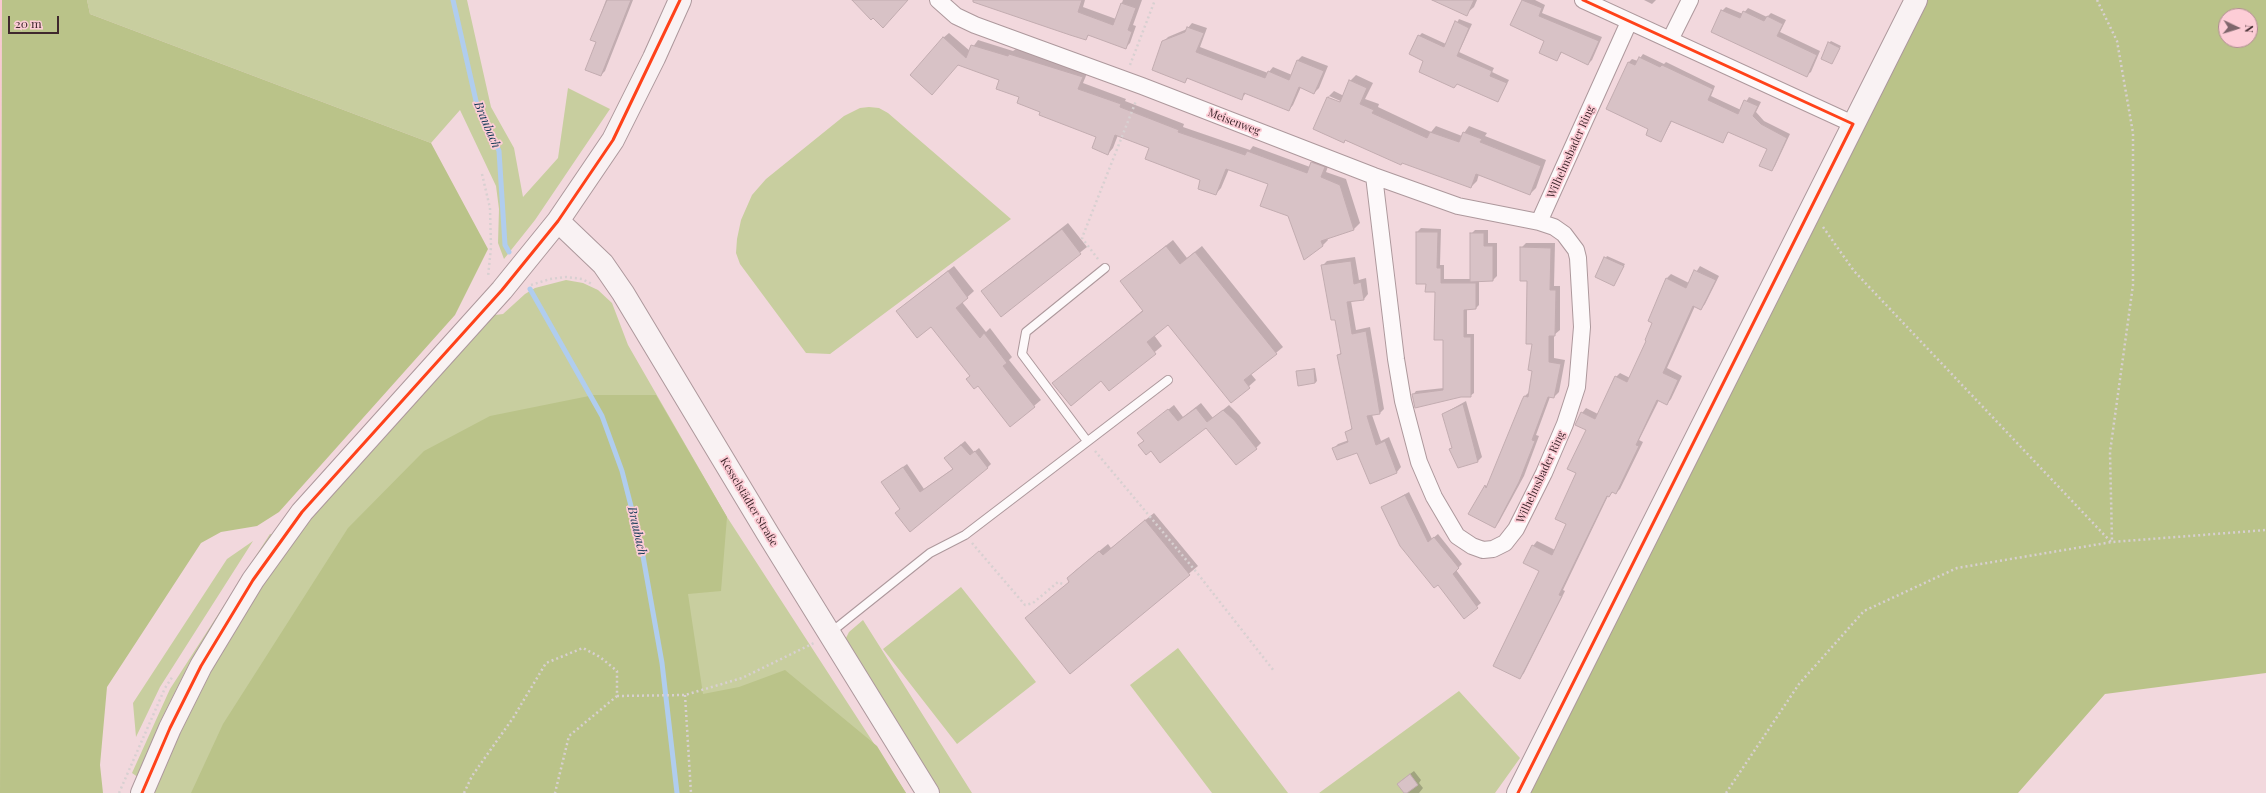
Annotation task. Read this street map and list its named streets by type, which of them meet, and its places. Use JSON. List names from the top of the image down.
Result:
{
  "streets": {
    "main road": ["Kesselstädter Straße"],
    "street": ["Meisenweg", "Wilhelmsbader Ring"]
  },
  "crossings": [
    ["Meisenweg", "Wilhelmsbader Ring"]
  ],
  "water": ["Braubach"],
  "scale_bar": "20 m",
  "north": "right"
}
